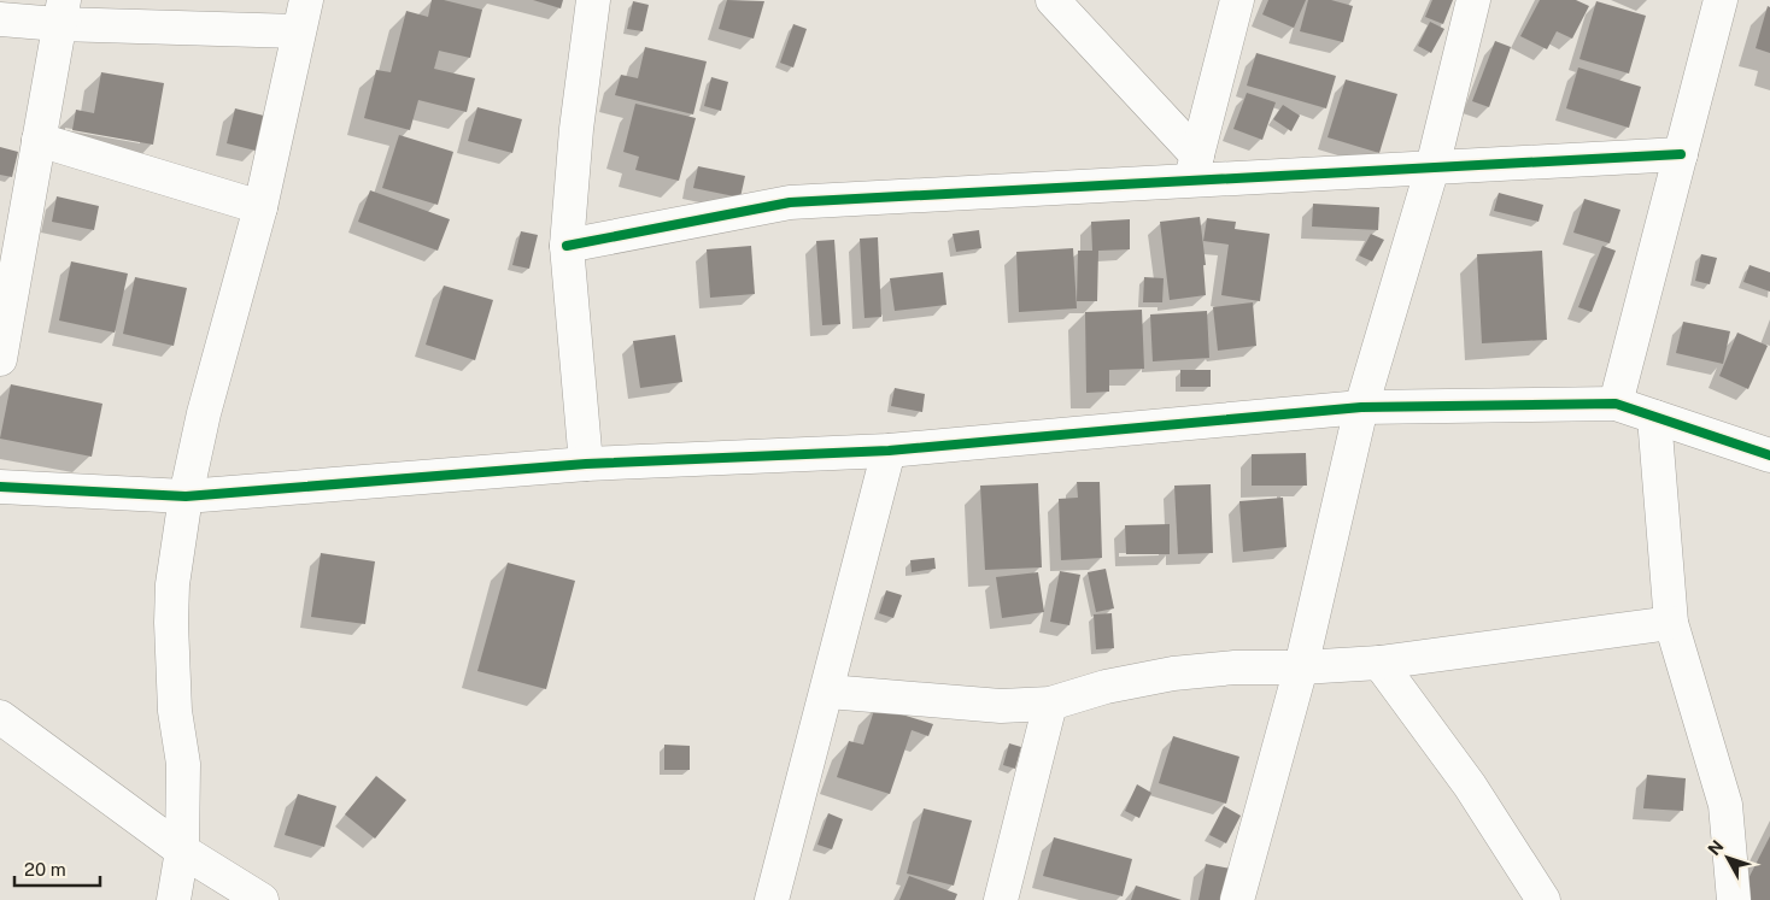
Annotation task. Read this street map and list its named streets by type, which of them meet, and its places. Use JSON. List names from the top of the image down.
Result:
{
  "scale_bar": "20 m",
  "north": "top left"
}
